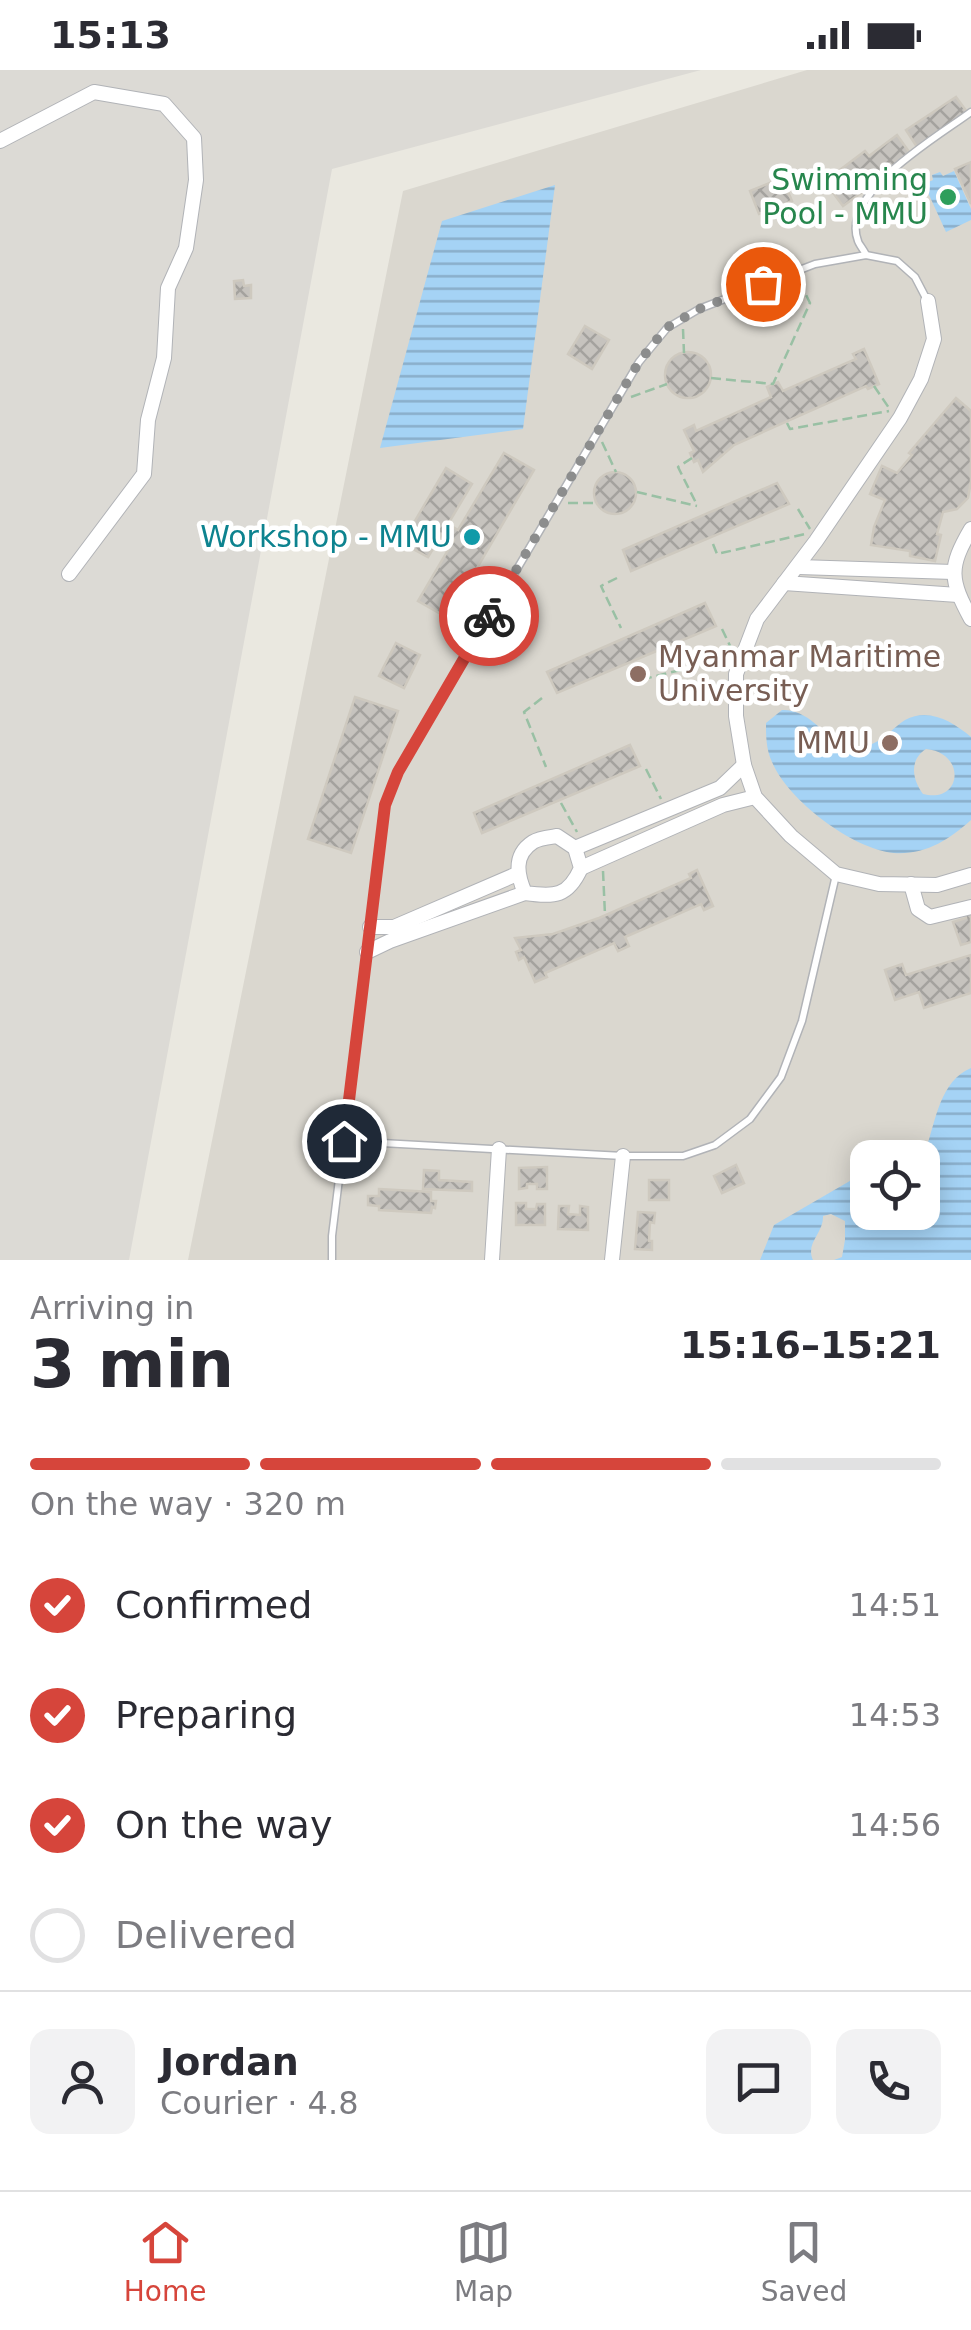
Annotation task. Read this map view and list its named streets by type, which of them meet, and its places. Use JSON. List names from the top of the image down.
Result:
{
  "places": [
    "Swimming Pool - MMU",
    "Workshop - MMU",
    "Myanmar Maritime University",
    "MMU"
  ],
  "page": {
    "status": "15:13",
    "heading": ["3 min", "Arriving in", "15:16–15:21"],
    "panel": ["Jordan", "Courier · 4.8"],
    "bar": "On the way · 320 m",
    "list": [
      ["Confirmed", "14:51"],
      ["Preparing", "14:53"],
      ["On the way", "14:56"],
      "Delivered"
    ],
    "tabs": ["Home", "Map", "Saved"]
  }
}
